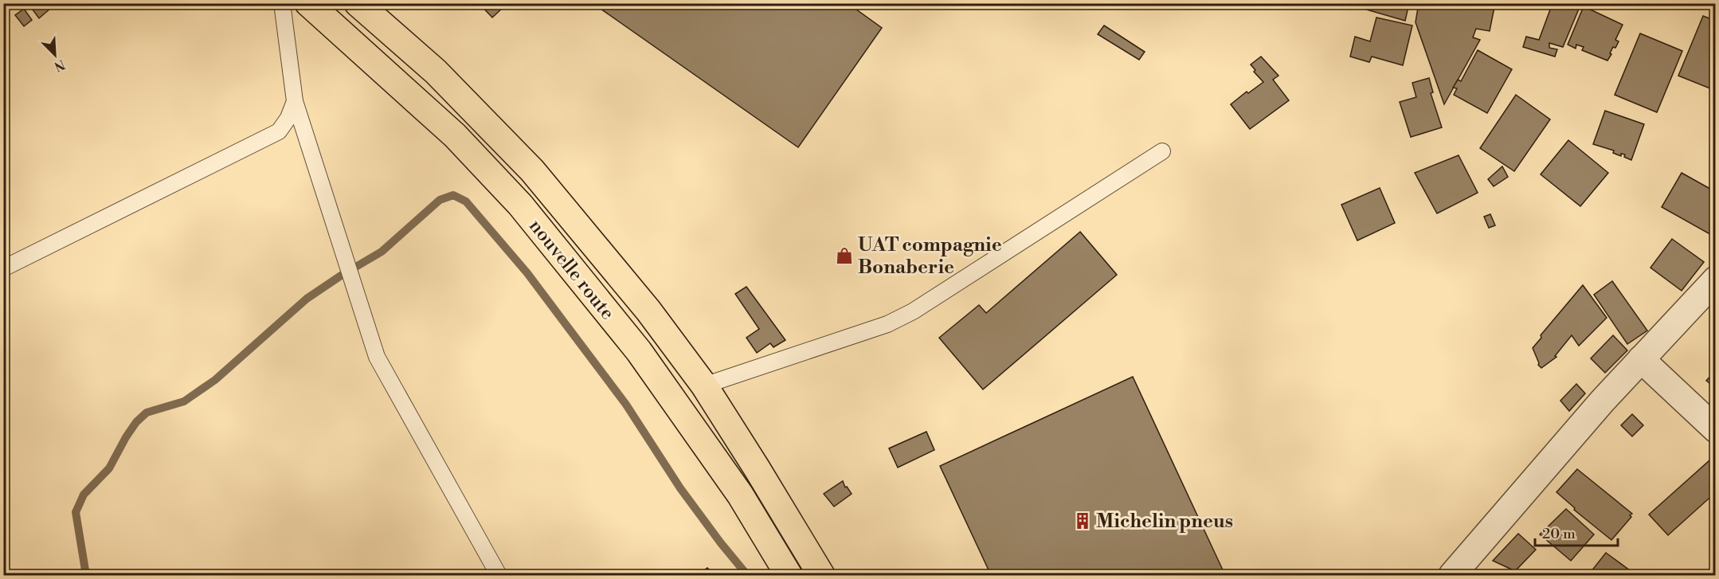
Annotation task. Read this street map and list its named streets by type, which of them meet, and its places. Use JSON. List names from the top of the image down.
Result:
{
  "streets": {
    "highway": ["nouvelle route"]
  },
  "places": {
    "shop": ["UAT compagnie Bonaberie"],
    "building": ["Michelin pneus"]
  },
  "scale_bar": "20 m",
  "north": "bottom right"
}
